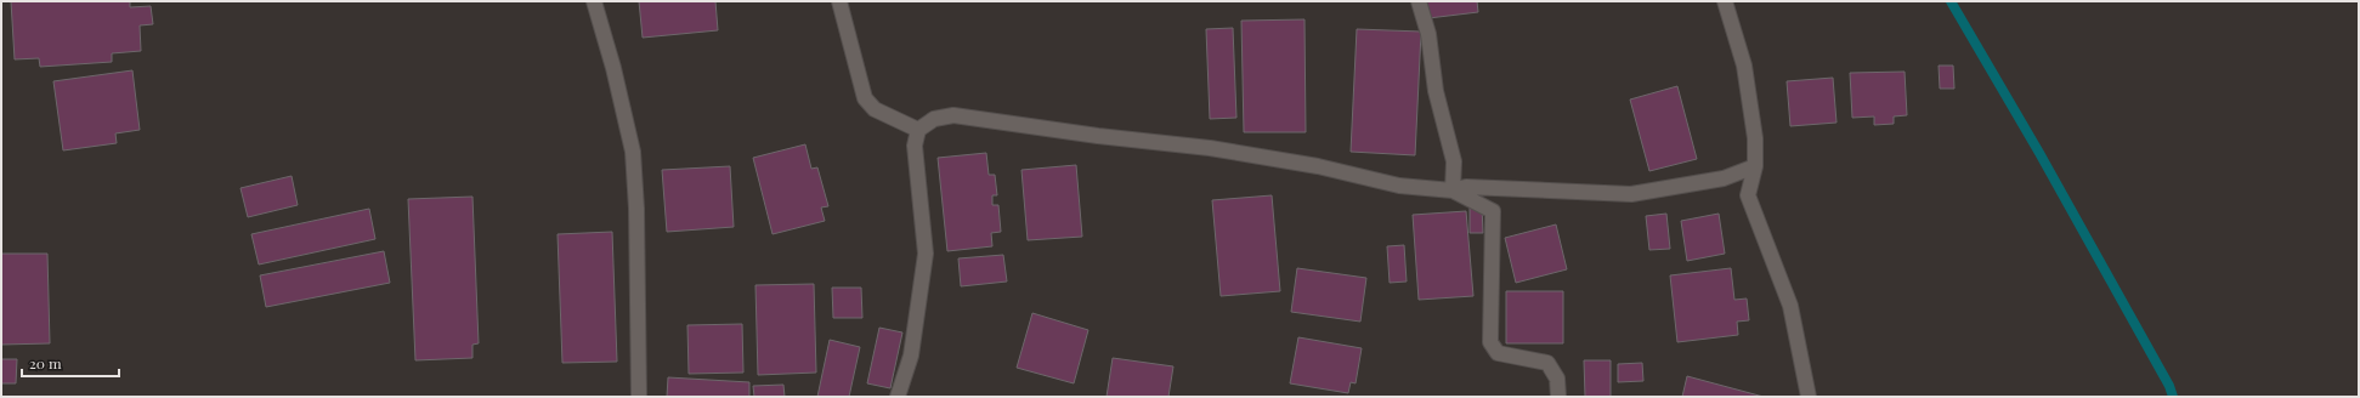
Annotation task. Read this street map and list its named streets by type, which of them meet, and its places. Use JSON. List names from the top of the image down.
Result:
{
  "scale_bar": "20 m"
}
